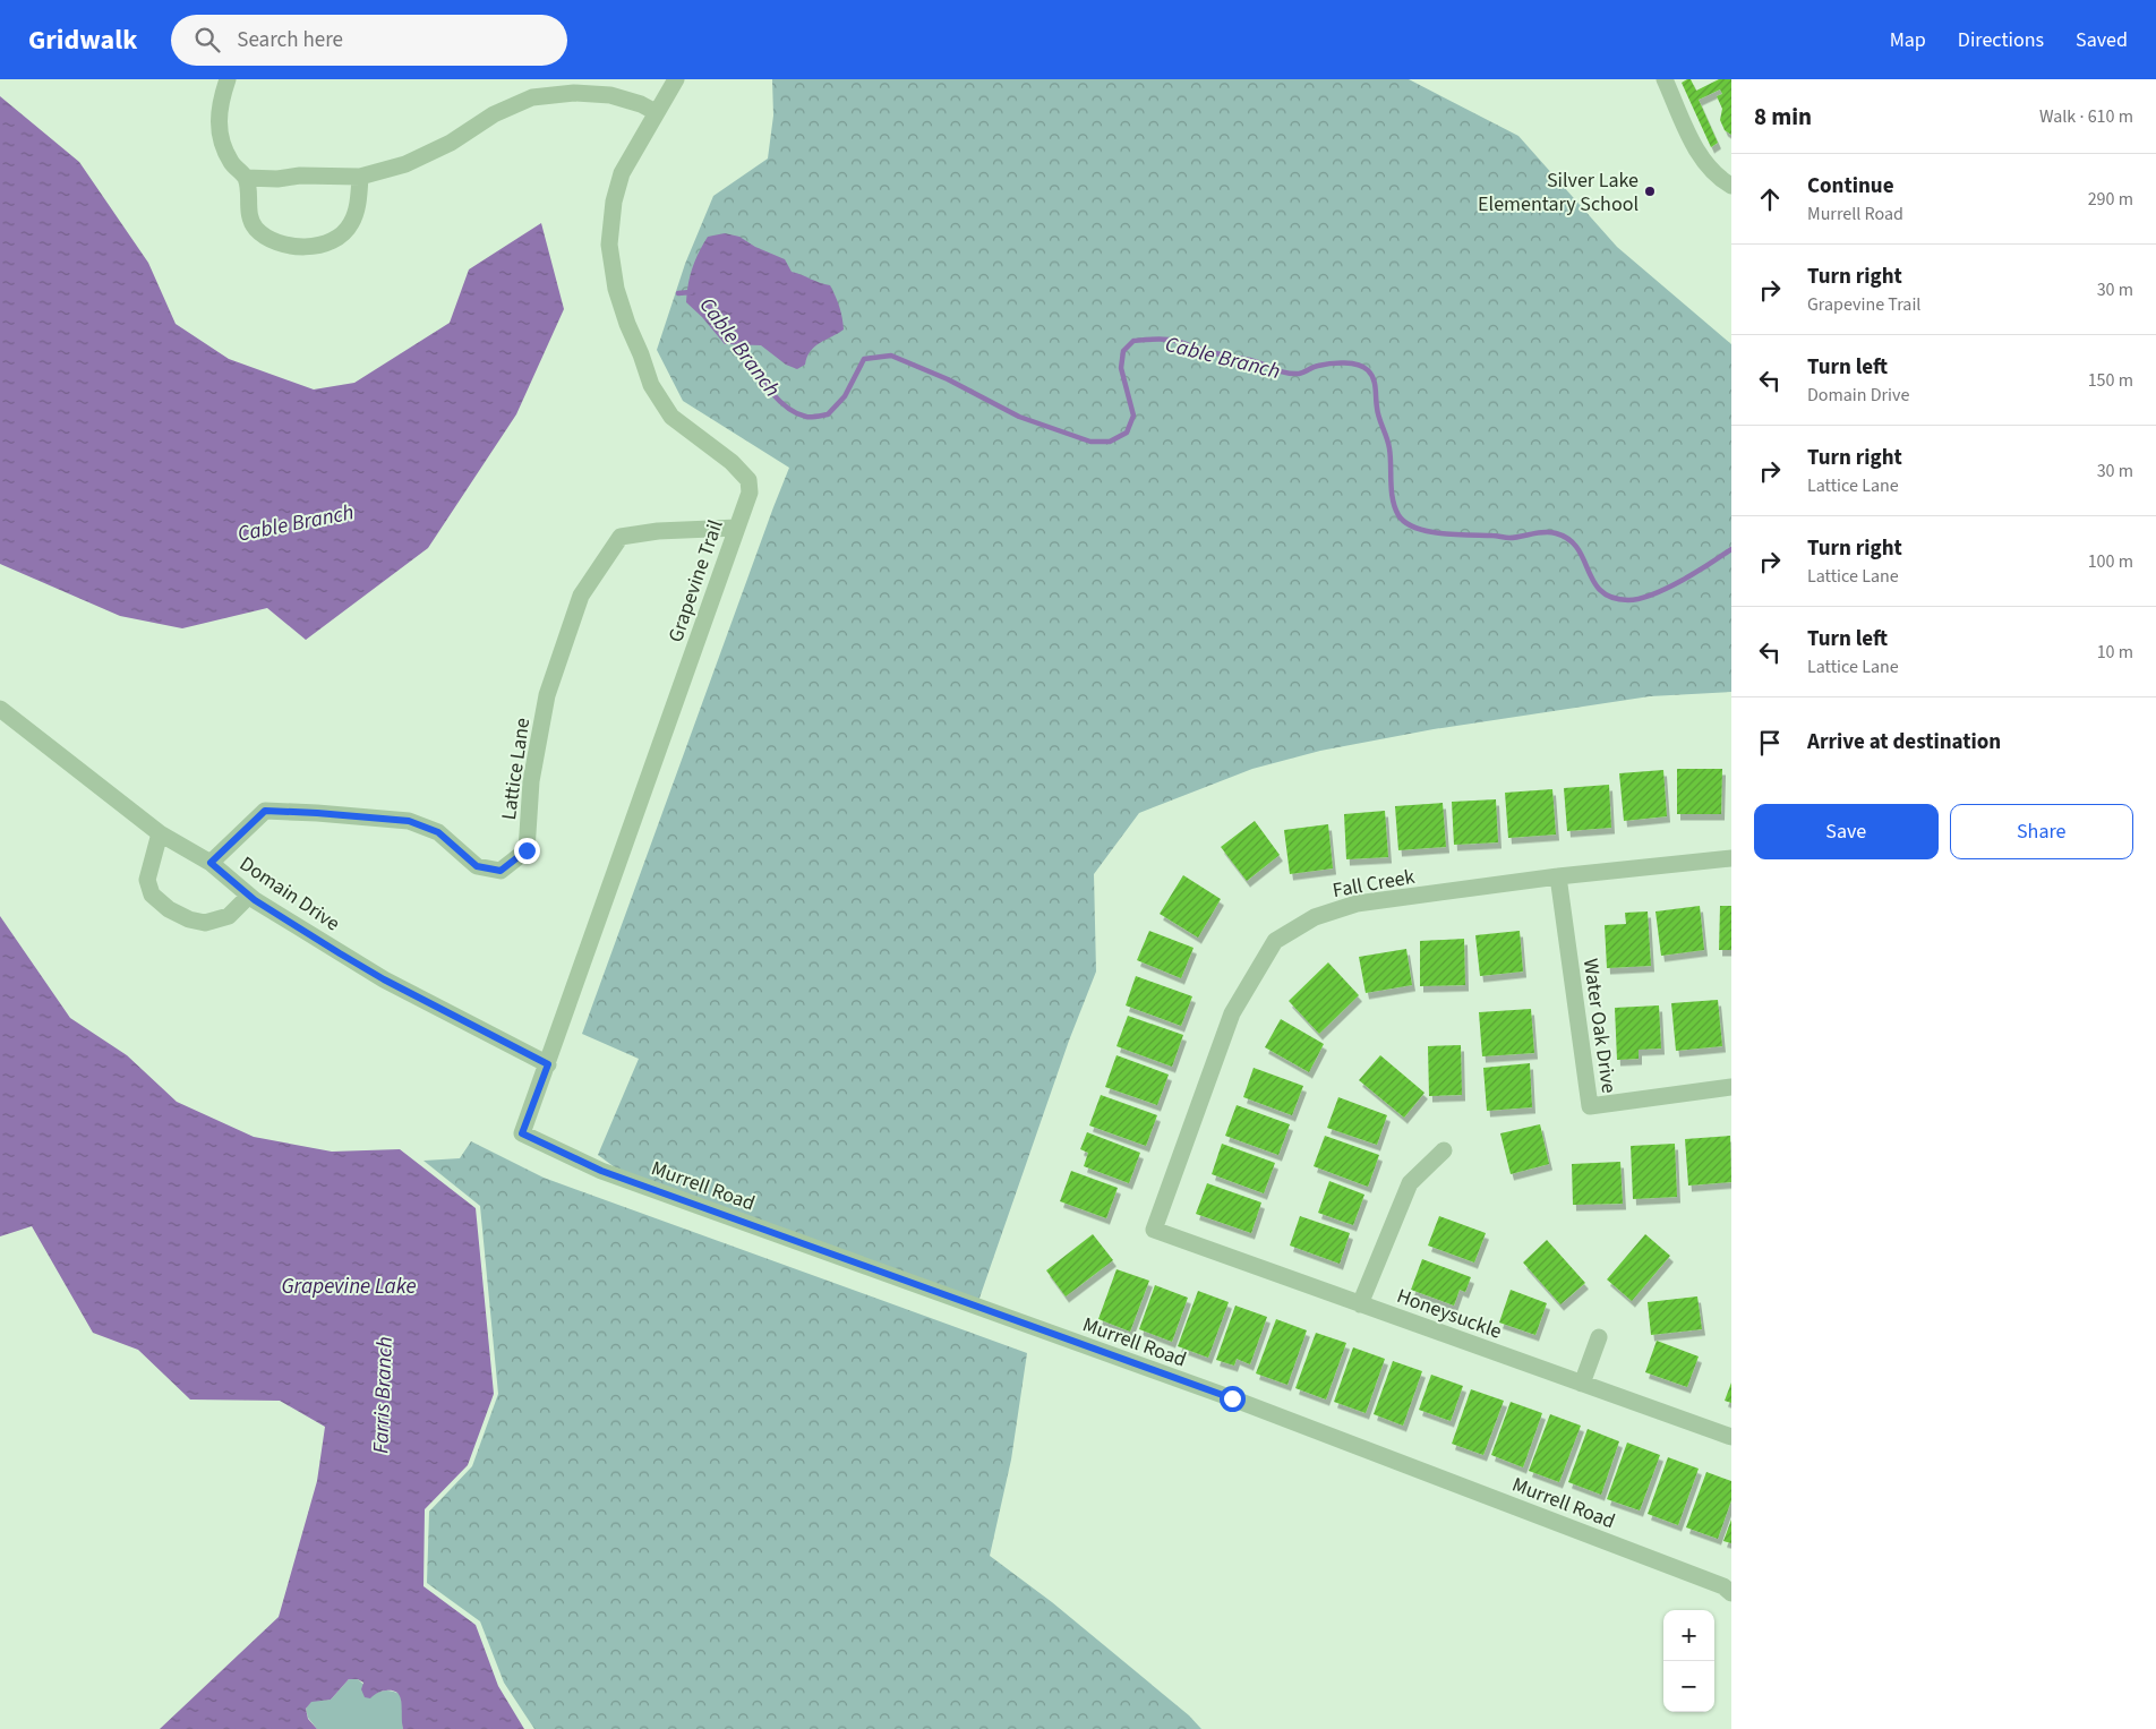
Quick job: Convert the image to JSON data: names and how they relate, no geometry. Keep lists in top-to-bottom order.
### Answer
{
  "streets": {
    "street": [
      "Grapevine Trail",
      "Lattice Lane",
      "Fall Creek",
      "Domain Drive",
      "Water Oak Drive",
      "Murrell Road",
      "Honeysuckle"
    ]
  },
  "crossings": [
    ["Grapevine Trail", "Lattice Lane"],
    ["Grapevine Trail", "Domain Drive"],
    ["Grapevine Trail", "Murrell Road"],
    ["Lattice Lane", "Domain Drive"],
    ["Fall Creek", "Water Oak Drive"],
    ["Fall Creek", "Honeysuckle"]
  ],
  "water": ["Cable Branch", "Grapevine Lake", "Farris Branch"],
  "places": ["Silver Lake Elementary School"],
  "page": {
    "header": "Gridwalk",
    "search": "Search here",
    "nav": ["Map", "Directions", "Saved"],
    "heading": ["8 min", "Walk · 610 m"],
    "list": [
      ["Continue", "Murrell Road", "290 m"],
      ["Turn right", "Grapevine Trail", "30 m"],
      ["Turn left", "Domain Drive", "150 m"],
      ["Turn right", "Lattice Lane", "30 m"],
      ["Turn right", "Lattice Lane", "100 m"],
      ["Turn left", "Lattice Lane", "10 m"],
      "Arrive at destination"
    ],
    "buttons": ["Save", "Share"],
    "map_buttons": ["+", "−"]
  }
}
